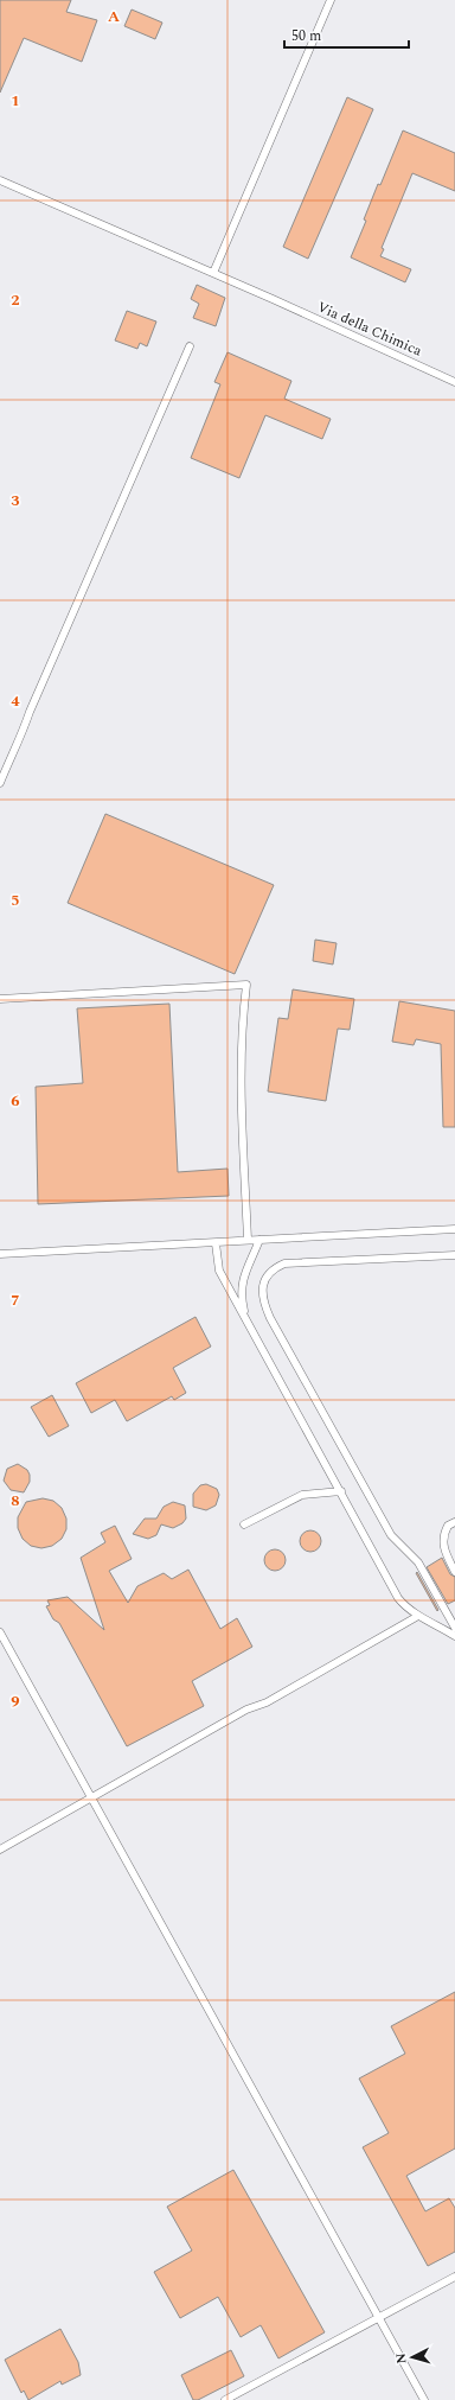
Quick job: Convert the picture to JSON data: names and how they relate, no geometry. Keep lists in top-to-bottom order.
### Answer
{
  "streets": {
    "lane": ["Via della Chimica"]
  },
  "scale_bar": "50 m",
  "north": "left",
  "grid": {
    "columns": ["A"],
    "rows": [
      "1",
      "2",
      "3",
      "4",
      "5",
      "6",
      "7",
      "8",
      "9"
    ]
  }
}
